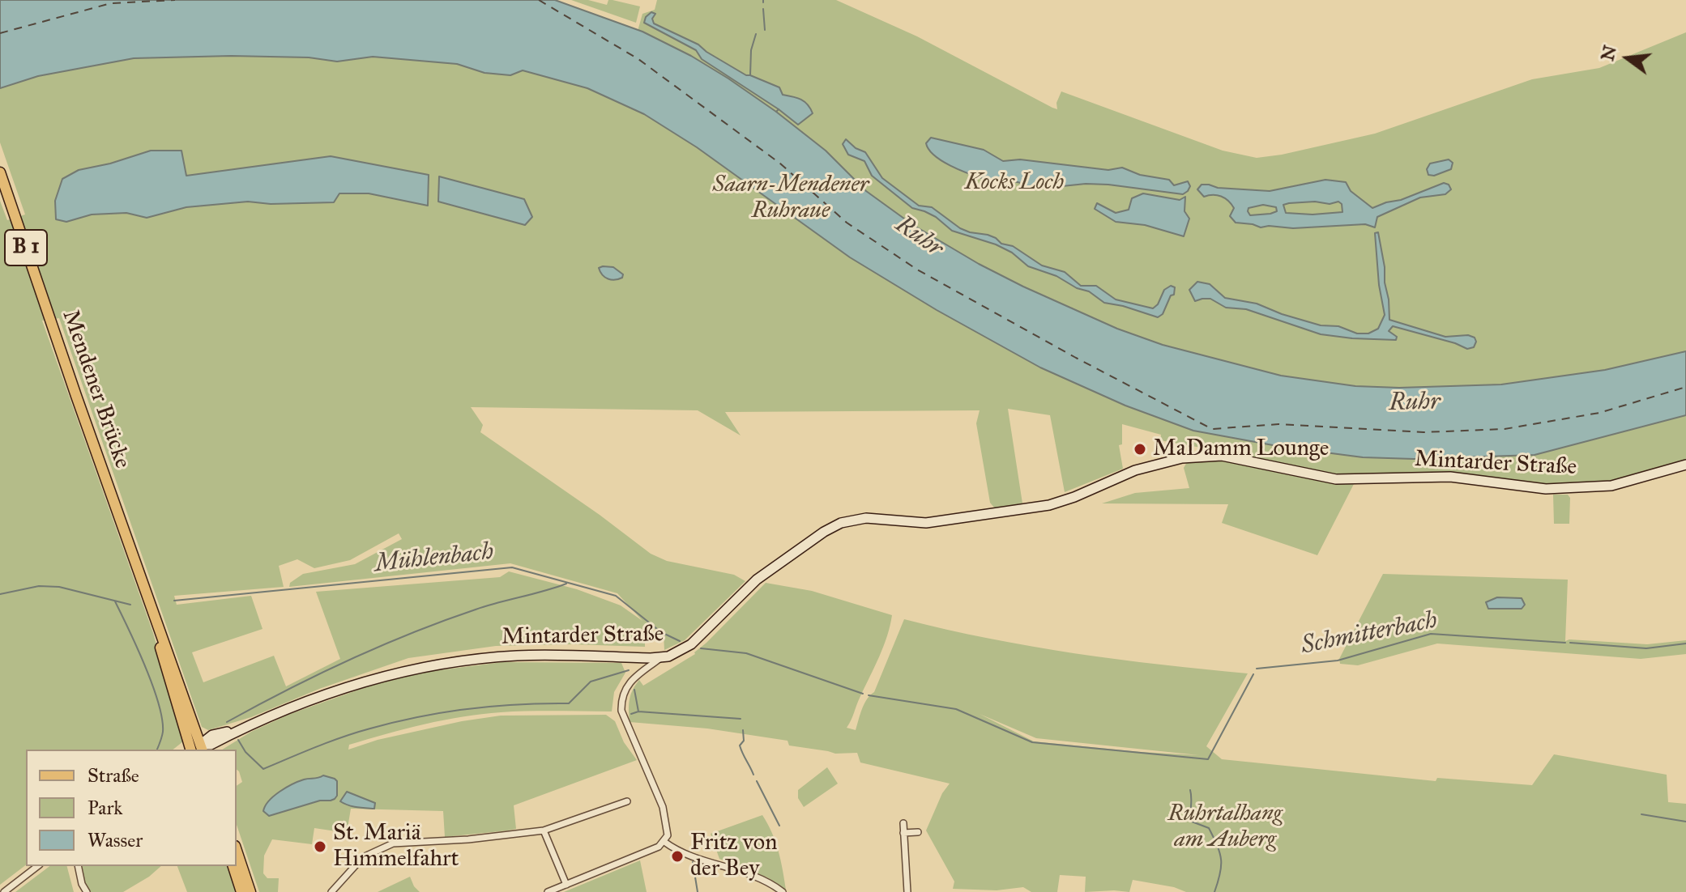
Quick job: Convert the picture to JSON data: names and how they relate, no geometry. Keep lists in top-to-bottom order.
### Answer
{
  "streets": {
    "main road": ["B 1", "Mendener Brücke", "Mintarder Straße"]
  },
  "crossings": [
    ["Mendener Brücke", "Mintarder Straße"]
  ],
  "water": ["Ruhr", "Mühlenbach", "Schmitterbach"],
  "parks": ["Kocks Loch", "Saarn-Mendener Ruhraue", "Ruhrtalhang am Auberg"],
  "places": ["MaDamm Lounge", "St. Mariä Himmelfahrt", "Fritz von der Bey"],
  "legend": ["Straße", "Park", "Wasser"],
  "north": "left"
}
